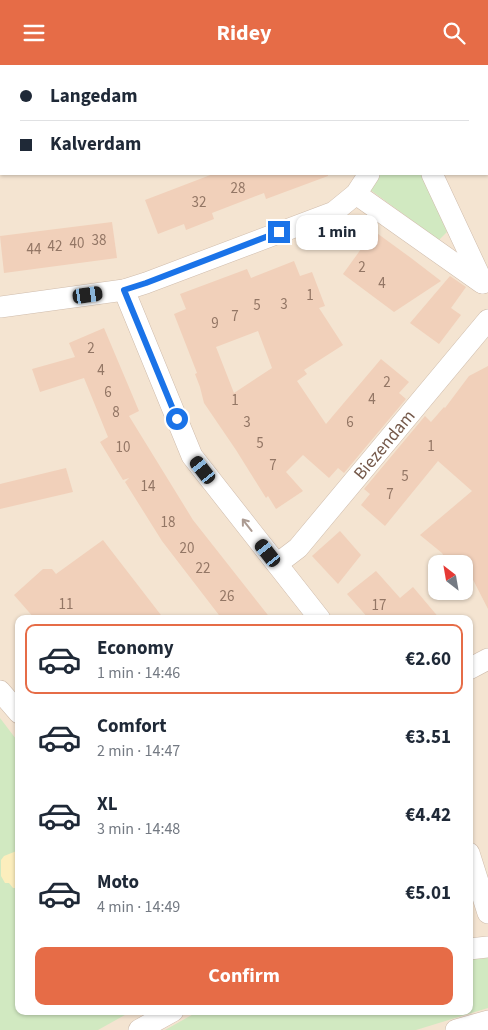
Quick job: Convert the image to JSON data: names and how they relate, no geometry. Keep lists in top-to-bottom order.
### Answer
{
  "streets": {
    "street": ["Biezendam"]
  },
  "house_numbers": [
    "28",
    "32",
    "38",
    "40",
    "42",
    "44",
    "2",
    "4",
    "1",
    "3",
    "5",
    "7",
    "9",
    "2",
    "4",
    "2",
    "6",
    "4",
    "1",
    "8",
    "3",
    "6",
    "5",
    "1",
    "10",
    "7",
    "5",
    "14",
    "7",
    "18",
    "20",
    "22",
    "26",
    "11",
    "17"
  ],
  "north": "top left",
  "page": {
    "header": "Ridey",
    "banner": ["Langedam", "Kalverdam"],
    "bubble": "1 min",
    "list": [
      {
        "name": "Economy",
        "note": "1 min · 14:46",
        "value": "€2.60"
      },
      {
        "name": "Comfort",
        "note": "2 min · 14:47",
        "value": "€3.51"
      },
      {
        "name": "XL",
        "note": "3 min · 14:48",
        "value": "€4.42"
      },
      {
        "name": "Moto",
        "note": "4 min · 14:49",
        "value": "€5.01"
      }
    ],
    "buttons": "Confirm"
  }
}
